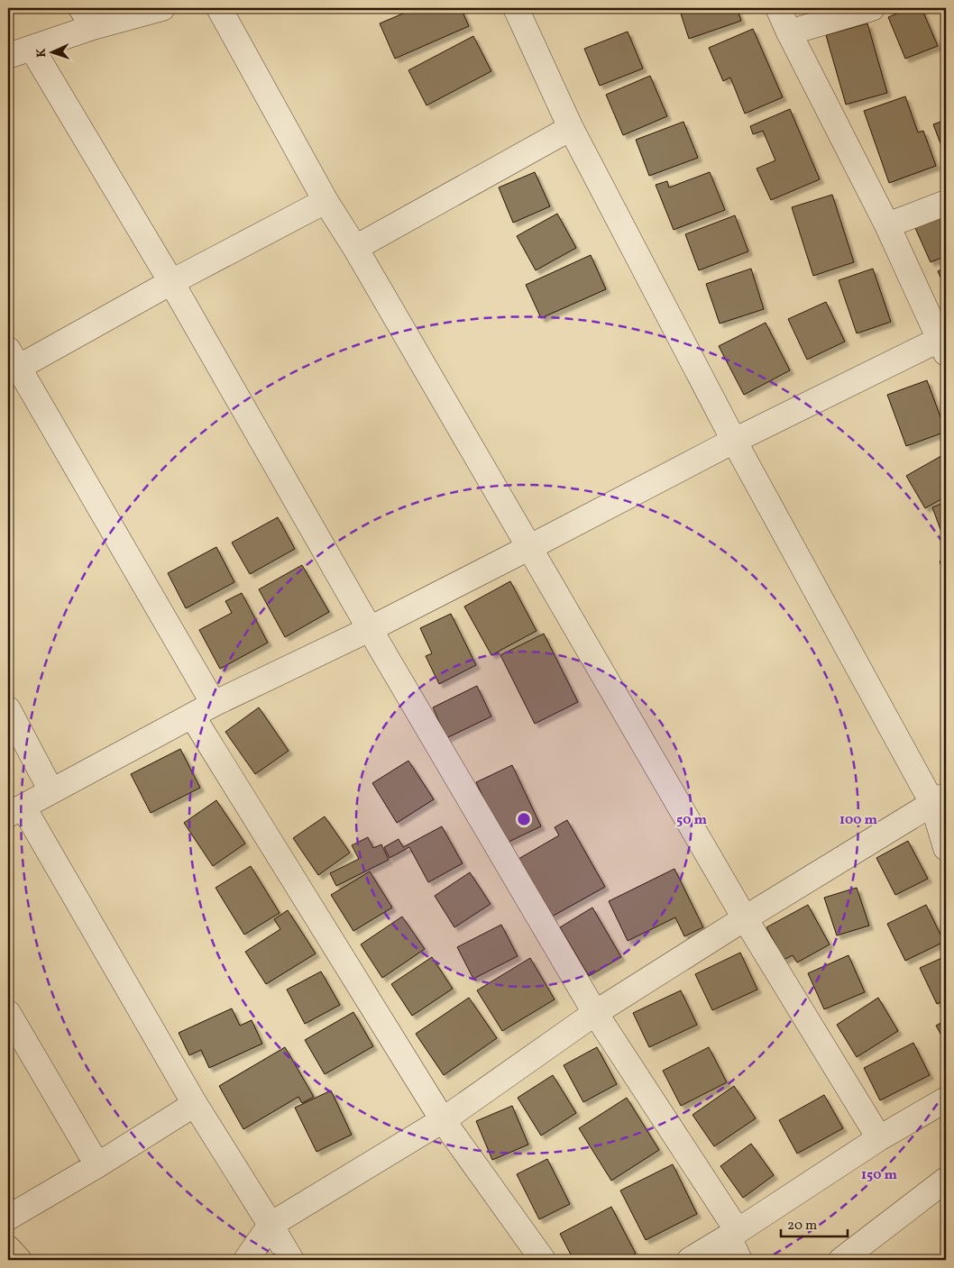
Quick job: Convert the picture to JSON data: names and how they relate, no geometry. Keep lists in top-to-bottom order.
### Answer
{
  "scale_bar": "20 m",
  "north": "left",
  "rings": ["50 m", "100 m", "150 m"]
}
